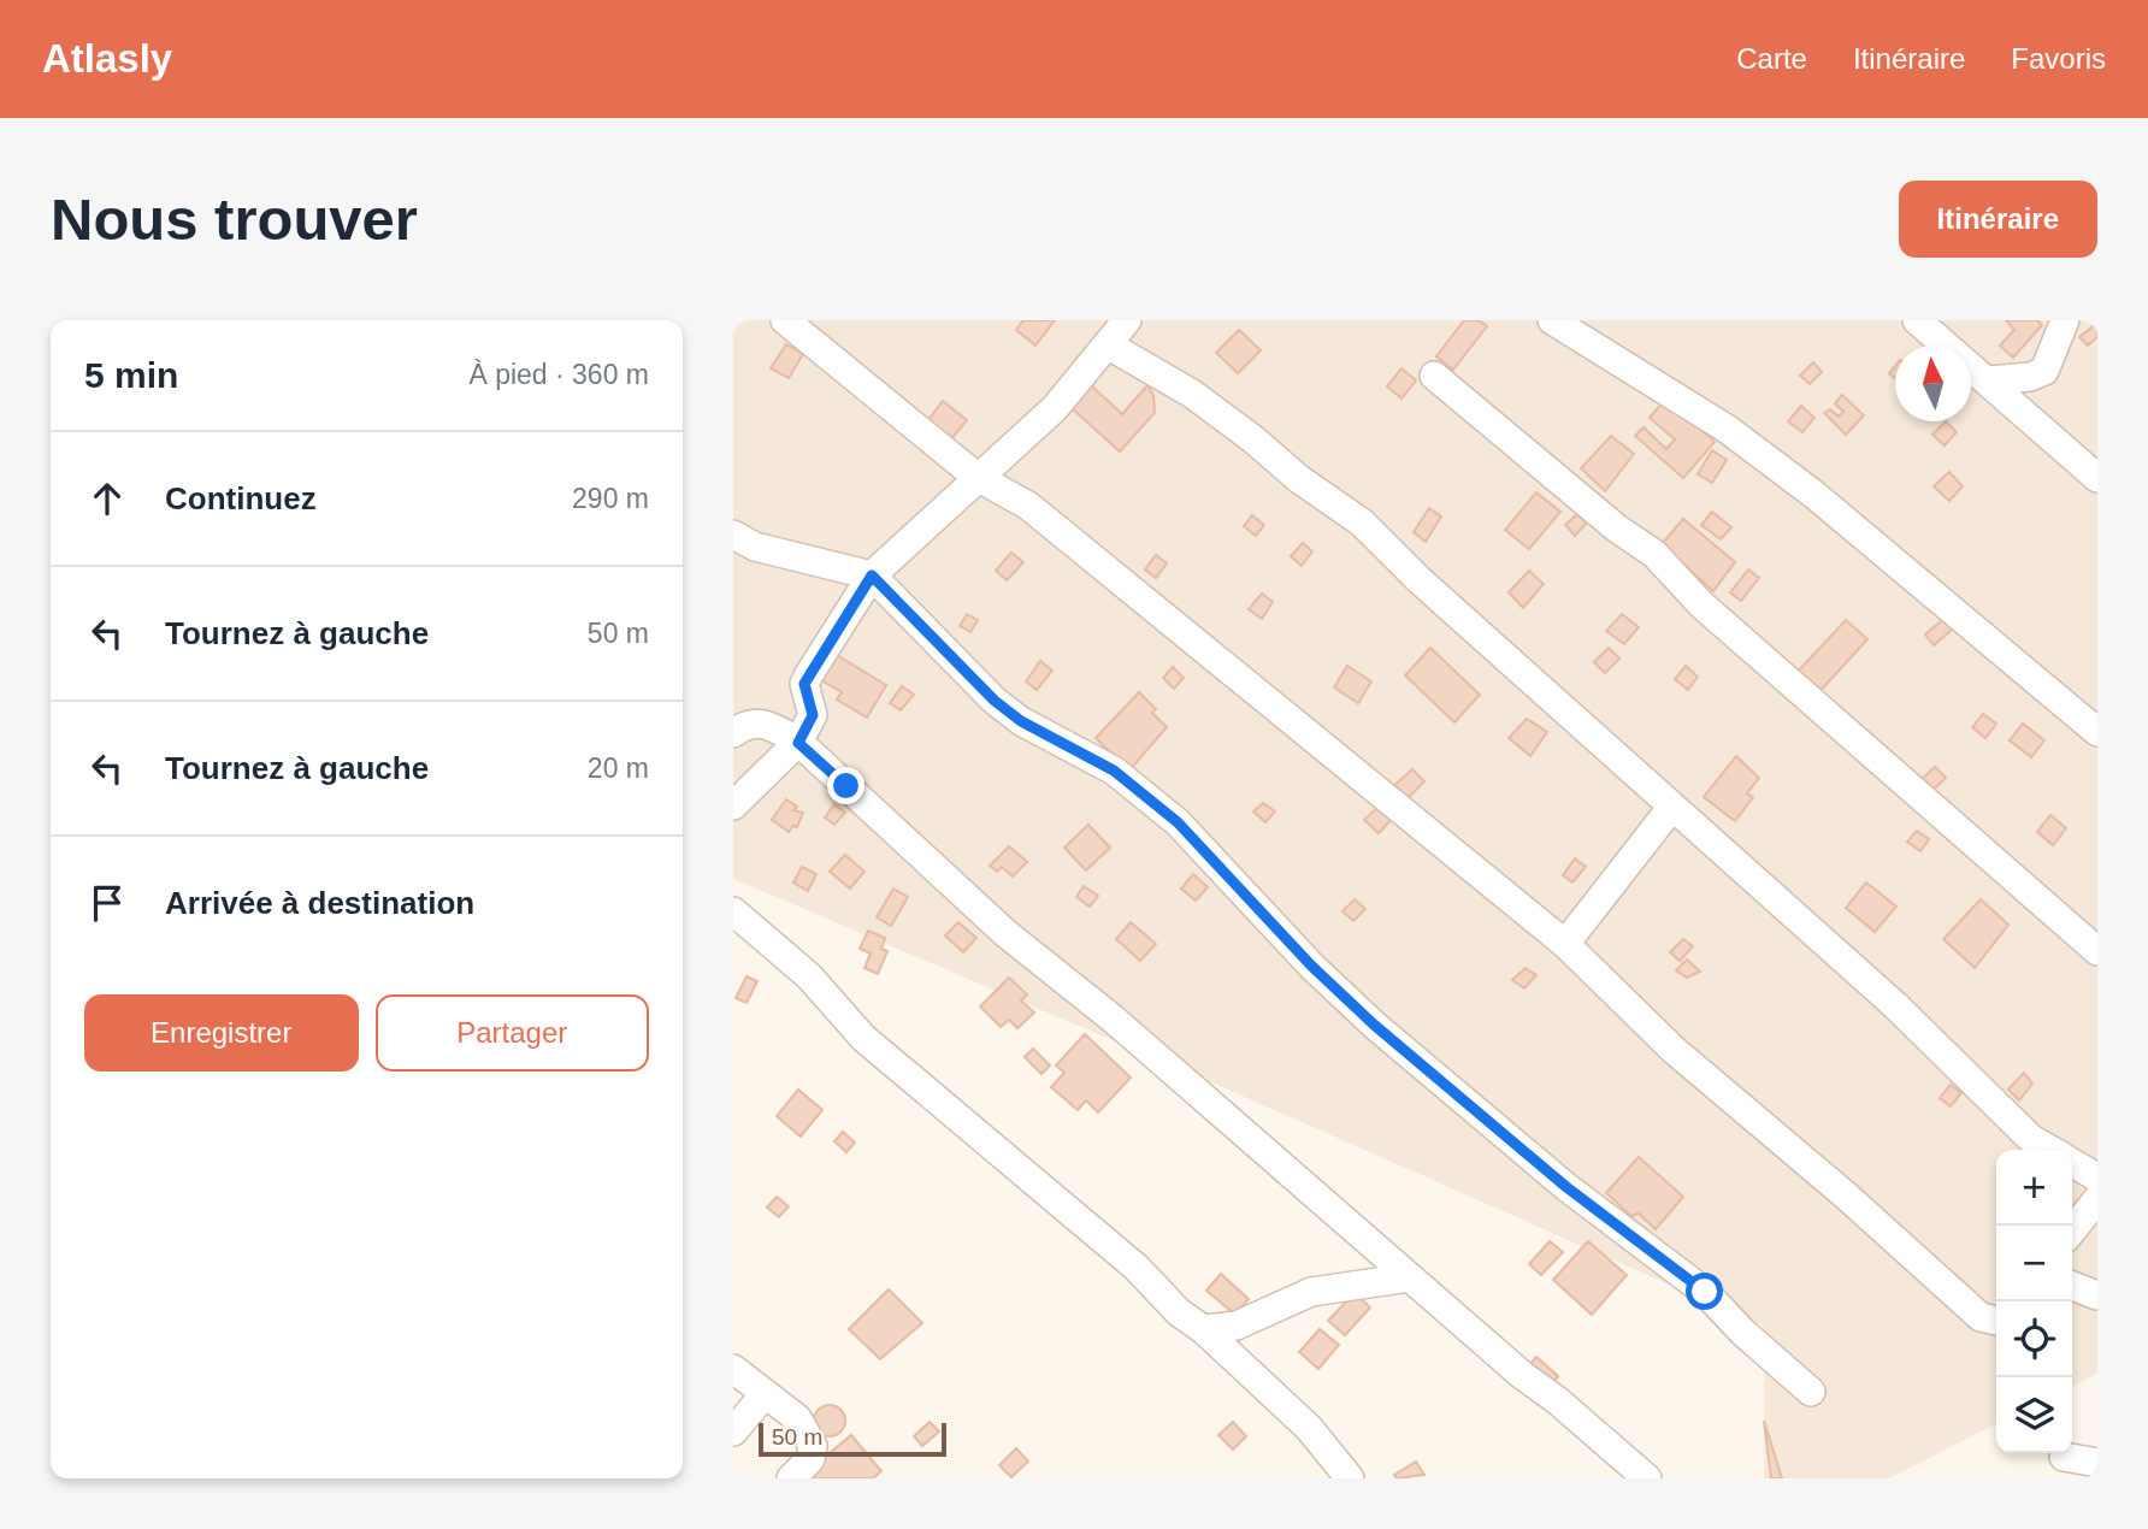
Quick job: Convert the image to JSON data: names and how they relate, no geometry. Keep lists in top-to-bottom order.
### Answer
{
  "scale_bar": "50 m",
  "north": "top",
  "page": {
    "header": "Atlasly",
    "nav": ["Carte", "Itinéraire", "Favoris"],
    "buttons": [
      "Itinéraire",
      ["Enregistrer", "Partager"]
    ],
    "title": "Nous trouver",
    "heading": ["5 min", "À pied · 360 m"],
    "list": [
      ["Continuez", "290 m"],
      ["Tournez à gauche", "50 m"],
      ["Tournez à gauche", "20 m"],
      "Arrivée à destination"
    ],
    "map_buttons": ["+", "−"],
    "scale": "50 m"
  }
}
